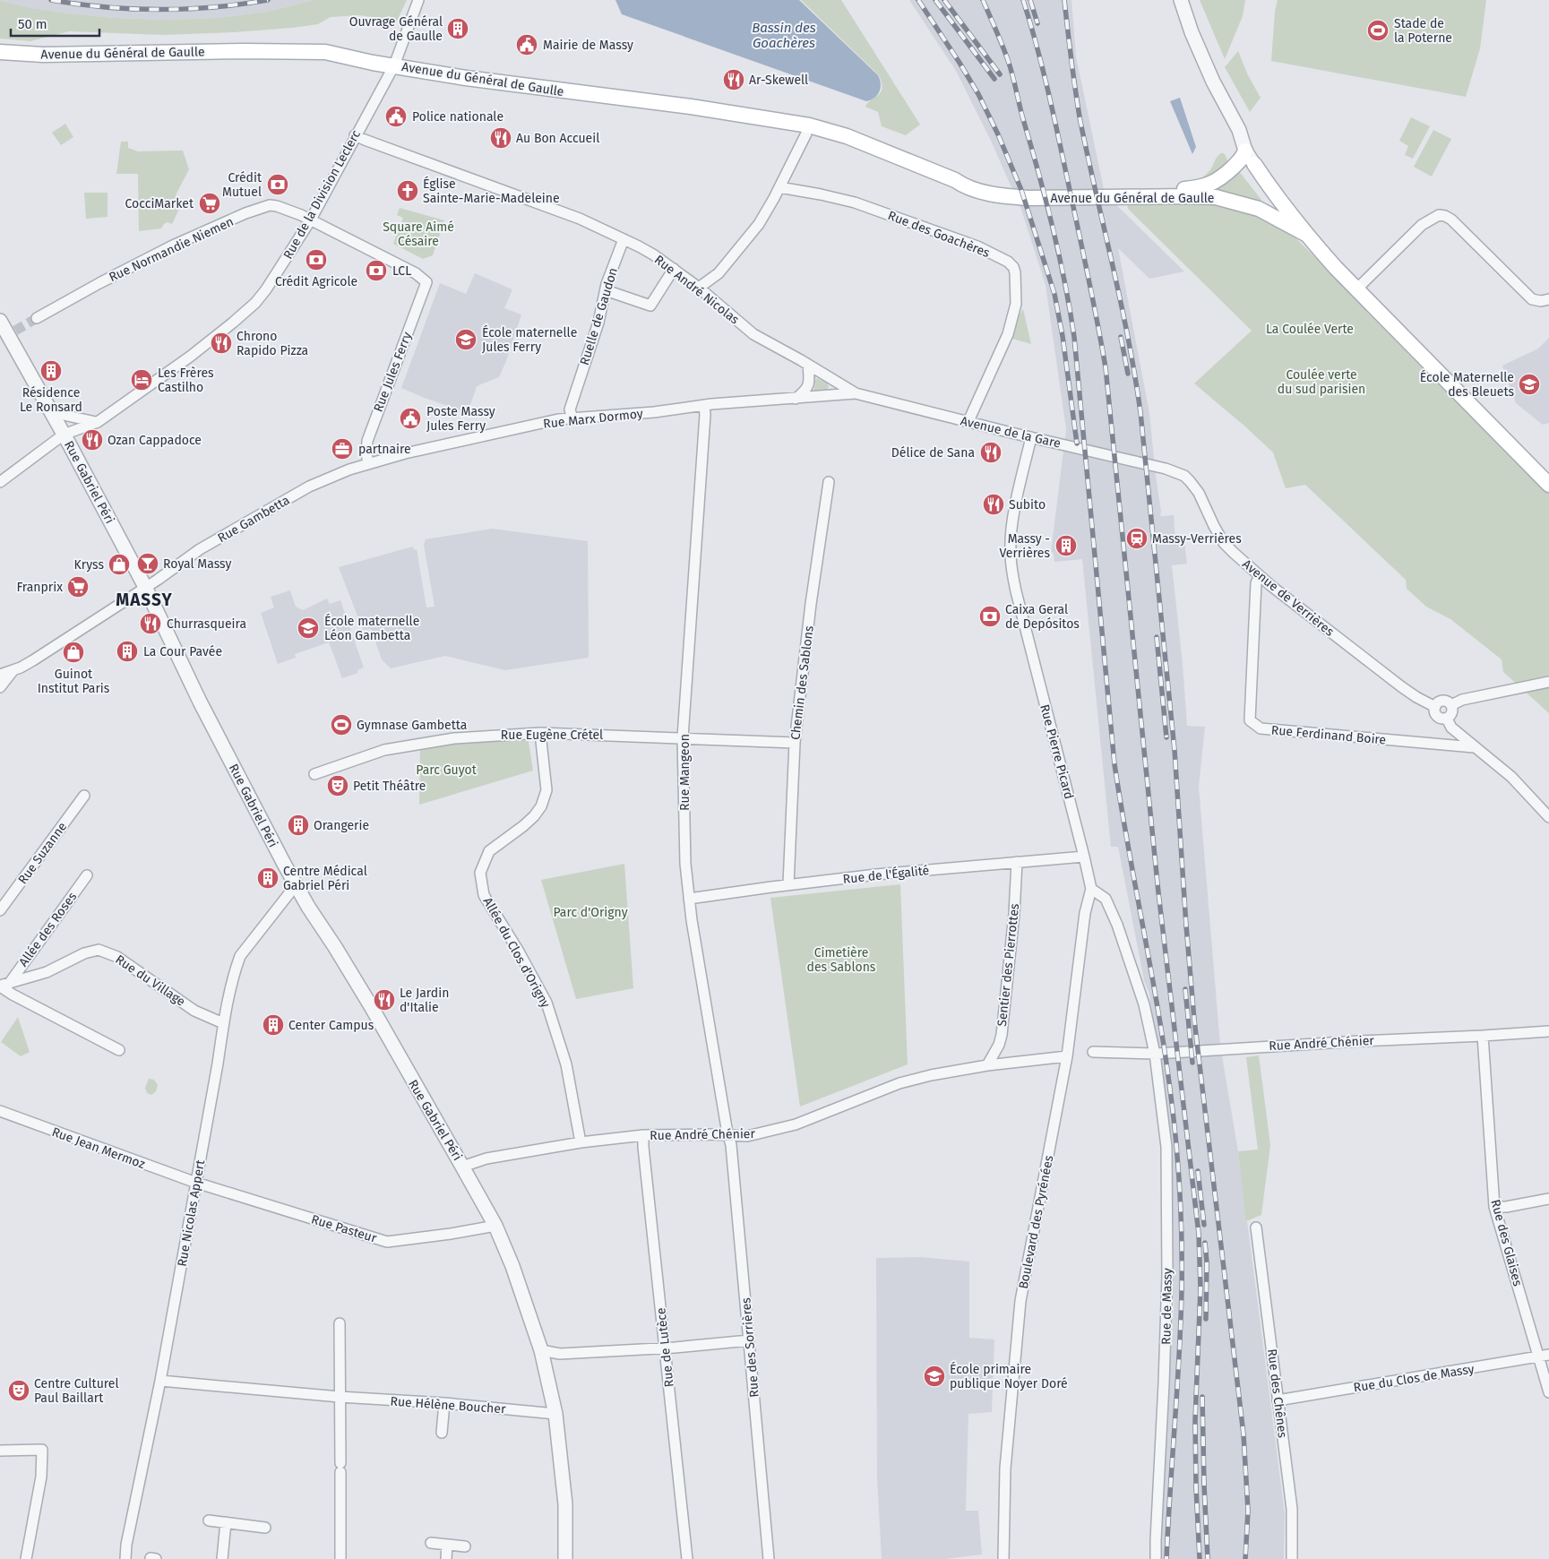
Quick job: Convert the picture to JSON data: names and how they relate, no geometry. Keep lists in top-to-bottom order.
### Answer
{
  "streets": {
    "main road": ["Avenue du Général de Gaulle"],
    "street": [
      "Rue de la Division Leclerc",
      "Rue des Goachères",
      "Rue Normandie Niemen",
      "Rue André Nicolas",
      "Ruelle de Gaudon",
      "Rue Jules Ferry",
      "Rue Marx Dormoy",
      "Avenue de la Gare",
      "Rue Gabriel Péri",
      "Rue Gambetta",
      "Avenue de Verrières",
      "Chemin des Sablons",
      "Rue Eugène Crétel",
      "Rue Ferdinand Boire",
      "Rue Pierre Picard",
      "Rue Mangeon",
      "Rue Suzanne",
      "Rue de l'Égalité",
      "Allée des Roses",
      "Allée du Clos d'Origny",
      "Sentier des Pierrottes",
      "Rue du Village",
      "Rue André Chénier",
      "Rue Jean Mermoz",
      "Rue Nicolas Appert",
      "Boulevard des Pyrénées",
      "Rue Pasteur",
      "Rue des Glaises",
      "Rue de Massy",
      "Rue de Lutèce",
      "Rue des Sorrières",
      "Rue du Clos de Massy",
      "Rue des Chênes",
      "Rue Hélène Boucher"
    ]
  },
  "crossings": [
    ["Avenue du Général de Gaulle", "Rue de la Division Leclerc"],
    ["Rue de la Division Leclerc", "Rue Normandie Niemen"],
    ["Rue de la Division Leclerc", "Rue André Nicolas"],
    ["Rue de la Division Leclerc", "Rue Gabriel Péri"],
    ["Rue des Goachères", "Avenue de la Gare"],
    ["Rue Normandie Niemen", "Rue Jules Ferry"],
    ["Rue André Nicolas", "Ruelle de Gaudon"],
    ["Rue André Nicolas", "Rue Marx Dormoy"],
    ["Rue André Nicolas", "Avenue de la Gare"],
    ["Ruelle de Gaudon", "Rue Marx Dormoy"],
    ["Rue Jules Ferry", "Rue Marx Dormoy"],
    ["Rue Jules Ferry", "Rue Gambetta"],
    ["Rue Marx Dormoy", "Avenue de la Gare"],
    ["Rue Marx Dormoy", "Rue Gambetta"],
    ["Rue Marx Dormoy", "Rue Mangeon"],
    ["Avenue de la Gare", "Avenue de Verrières"],
    ["Avenue de la Gare", "Rue Pierre Picard"],
    ["Rue Gabriel Péri", "Rue Gambetta"],
    ["Rue Gabriel Péri", "Rue André Chénier"],
    ["Rue Gabriel Péri", "Rue Nicolas Appert"],
    ["Rue Gabriel Péri", "Rue Pasteur"],
    ["Rue Gabriel Péri", "Rue Hélène Boucher"],
    ["Avenue de Verrières", "Rue Ferdinand Boire"],
    ["Chemin des Sablons", "Rue Eugène Crétel"],
    ["Chemin des Sablons", "Rue de l'Égalité"],
    ["Rue Eugène Crétel", "Rue Mangeon"],
    ["Rue Eugène Crétel", "Allée du Clos d'Origny"],
    ["Rue Pierre Picard", "Rue de l'Égalité"],
    ["Rue Pierre Picard", "Boulevard des Pyrénées"],
    ["Rue Mangeon", "Rue de l'Égalité"],
    ["Rue Mangeon", "Rue André Chénier"],
    ["Rue Mangeon", "Rue des Sorrières"],
    ["Rue de l'Égalité", "Sentier des Pierrottes"],
    ["Allée des Roses", "Rue du Village"],
    ["Allée du Clos d'Origny", "Rue André Chénier"],
    ["Sentier des Pierrottes", "Rue André Chénier"],
    ["Rue du Village", "Rue Nicolas Appert"],
    ["Rue André Chénier", "Boulevard des Pyrénées"],
    ["Rue André Chénier", "Rue des Glaises"],
    ["Rue André Chénier", "Rue de Massy"],
    ["Rue André Chénier", "Rue de Lutèce"],
    ["Rue André Chénier", "Rue des Sorrières"],
    ["Rue Jean Mermoz", "Rue Nicolas Appert"],
    ["Rue Jean Mermoz", "Rue Pasteur"],
    ["Rue Nicolas Appert", "Rue Pasteur"],
    ["Rue Nicolas Appert", "Rue Hélène Boucher"],
    ["Rue des Glaises", "Rue du Clos de Massy"],
    ["Rue du Clos de Massy", "Rue des Chênes"]
  ],
  "districts": ["MASSY"],
  "water": ["Bassin des Goachères"],
  "parks": [
    "Square Aimé Césaire",
    "La Coulée Verte",
    "Coulée verte du sud parisien",
    "Parc Guyot",
    "Parc d'Origny",
    "Cimetière des Sablons"
  ],
  "places": {
    "building": [
      "Ouvrage Général de Gaulle",
      "Résidence Le Ronsard",
      "Massy - Verrières",
      "La Cour Pavée",
      "Orangerie",
      "Centre Médical Gabriel Péri",
      "Center Campus"
    ],
    "sports": ["Stade de la Poterne", "Gymnase Gambetta"],
    "public building": ["Mairie de Massy", "Police nationale", "Poste Massy Jules Ferry"],
    "restaurant": [
      "Ar-Skewell",
      "Au Bon Accueil",
      "Chrono Rapido Pizza",
      "Ozan Cappadoce",
      "Délice de Sana",
      "Subito",
      "Churrasqueira",
      "Le Jardin d'Italie"
    ],
    "bank": [
      "Crédit Mutuel",
      "Crédit Agricole",
      "LCL",
      "Caixa Geral de Depósitos"
    ],
    "church": ["Église Sainte-Marie-Madeleine"],
    "supermarket": ["CocciMarket", "Franprix"],
    "school or university": [
      "École maternelle Jules Ferry",
      "École Maternelle des Bleuets",
      "École maternelle Léon Gambetta",
      "École primaire publique Noyer Doré"
    ],
    "hotel": ["Les Frères Castilho"],
    "office": ["partnaire"],
    "station": ["Massy-Verrières"],
    "bar": ["Royal Massy"],
    "shop": ["Kryss", "Guinot Institut Paris"],
    "theatre": ["Petit Théâtre", "Centre Culturel Paul Baillart"]
  },
  "scale_bar": "50 m"
}
